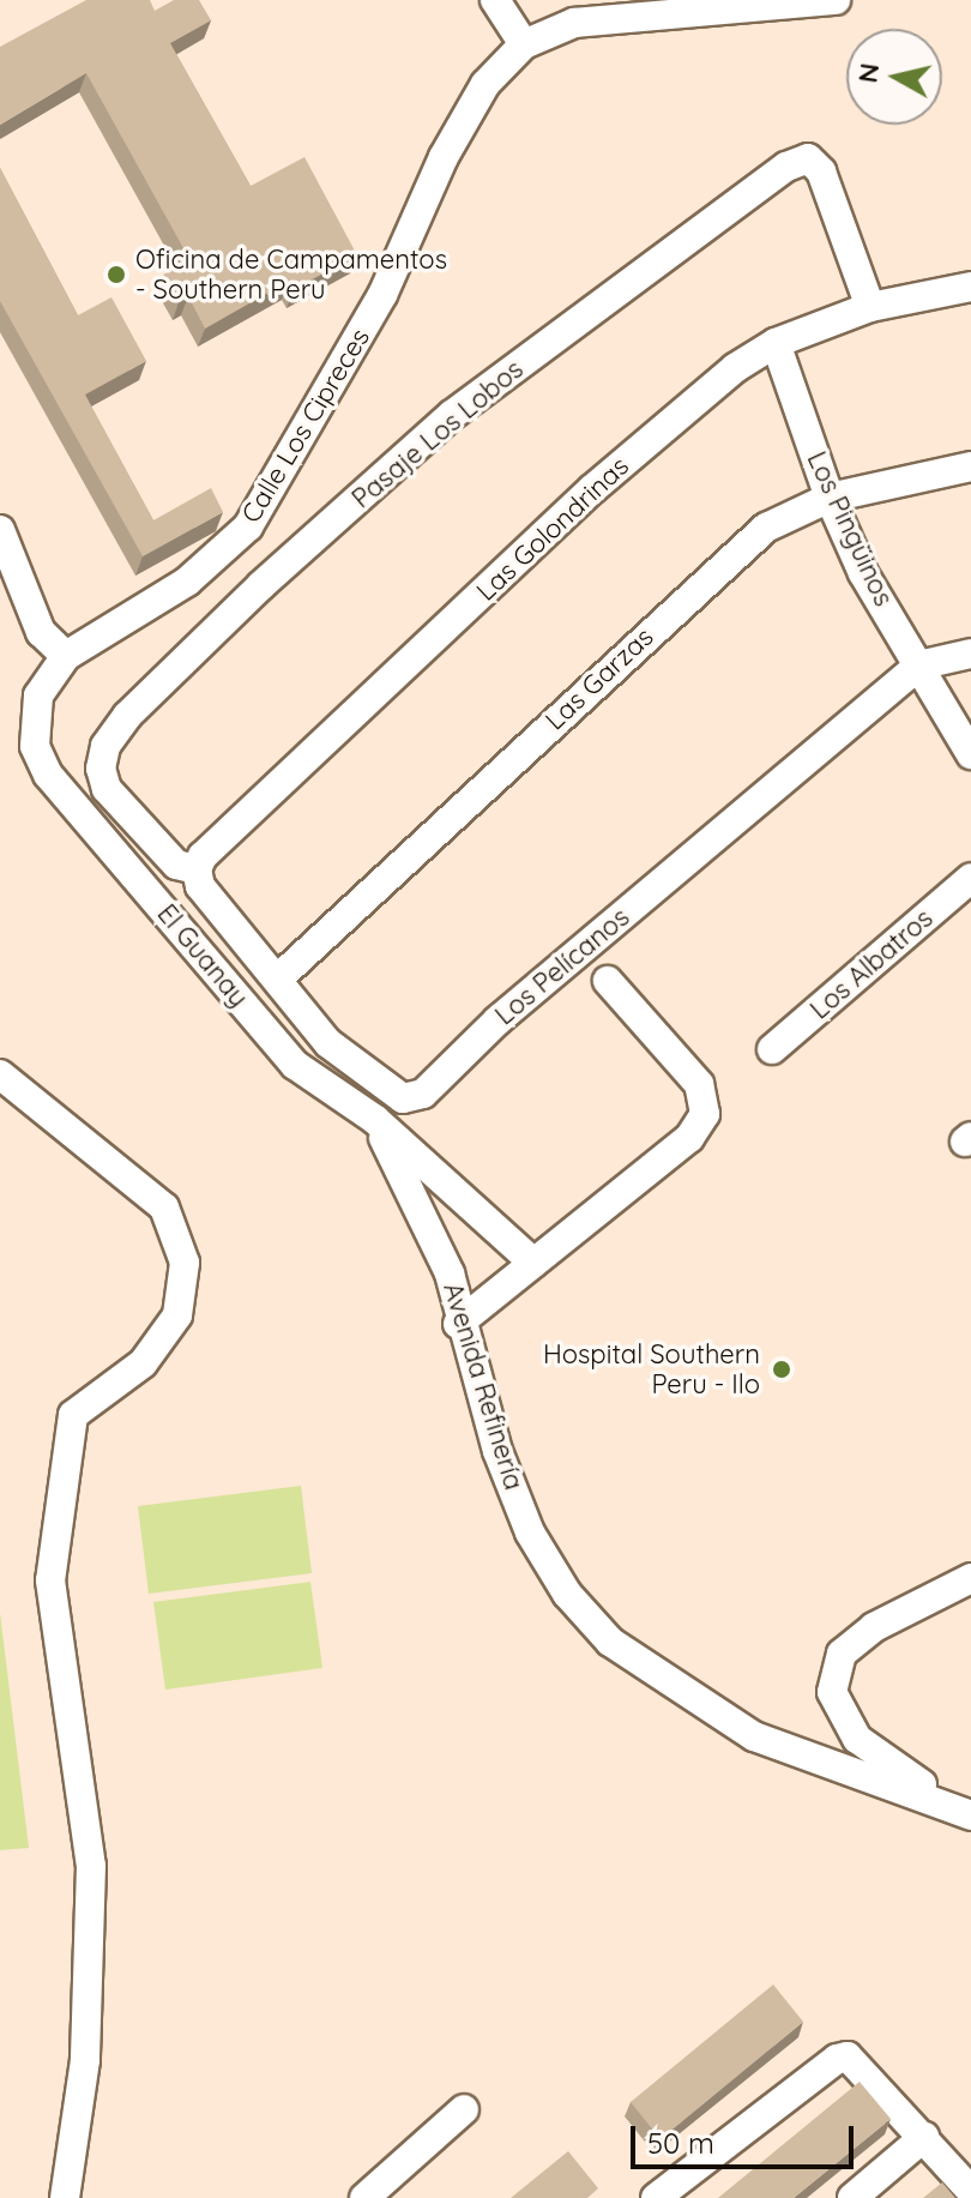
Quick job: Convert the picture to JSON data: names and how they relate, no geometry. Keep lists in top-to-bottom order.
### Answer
{
  "streets": {
    "street": [
      "Calle Los Cipreces",
      "Pasaje Los Lobos",
      "Las Golondrinas",
      "Los Pingüinos",
      "Las Garzas",
      "El Guanay",
      "Los Albatros",
      "Los Pelícanos",
      "Avenida Refinería"
    ]
  },
  "crossings": [
    ["Calle Los Cipreces", "El Guanay"],
    ["Pasaje Los Lobos", "Las Golondrinas"],
    ["Pasaje Los Lobos", "Los Pelícanos"],
    ["Las Golondrinas", "Los Pingüinos"],
    ["Las Golondrinas", "Los Pelícanos"],
    ["Los Pingüinos", "Las Garzas"],
    ["Los Pingüinos", "Los Pelícanos"],
    ["Las Garzas", "Los Pelícanos"],
    ["El Guanay", "Avenida Refinería"]
  ],
  "places": ["Oficina de Campamentos - Southern Peru", "Hospital Southern Peru - Ilo"],
  "scale_bar": "50 m",
  "north": "left"
}
